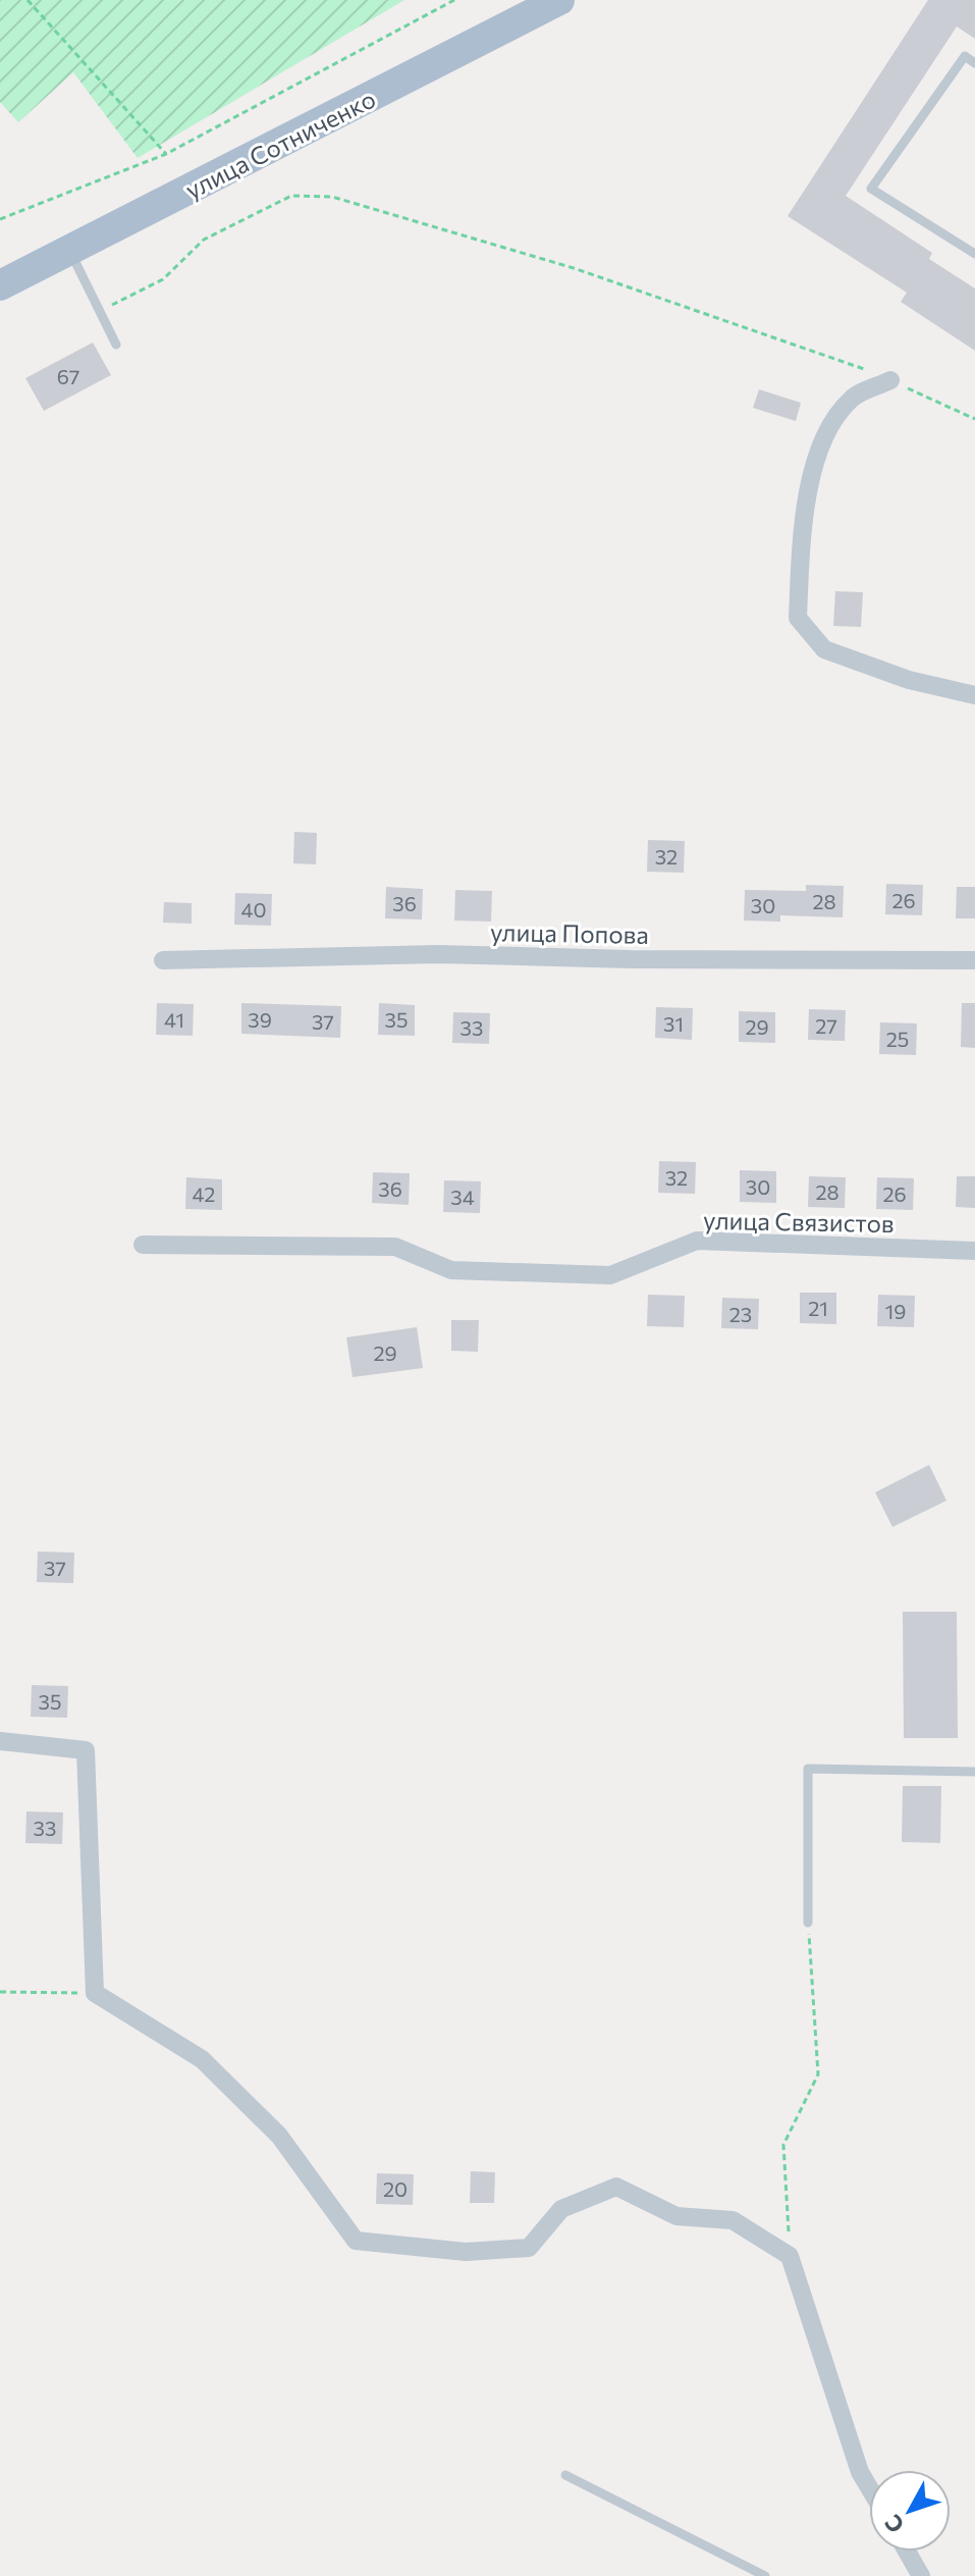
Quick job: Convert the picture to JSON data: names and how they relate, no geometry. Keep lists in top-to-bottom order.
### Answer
{
  "streets": {
    "main road": ["улица Сотниченко"],
    "street": ["улица Попова", "улица Связистов"]
  },
  "house_numbers": [
    "67",
    "32",
    "26",
    "28",
    "36",
    "30",
    "40",
    "41",
    "39",
    "35",
    "37",
    "31",
    "27",
    "29",
    "33",
    "25",
    "32",
    "30",
    "36",
    "28",
    "42",
    "26",
    "34",
    "21",
    "19",
    "23",
    "29",
    "37",
    "35",
    "33",
    "20"
  ],
  "north": "bottom left"
}
